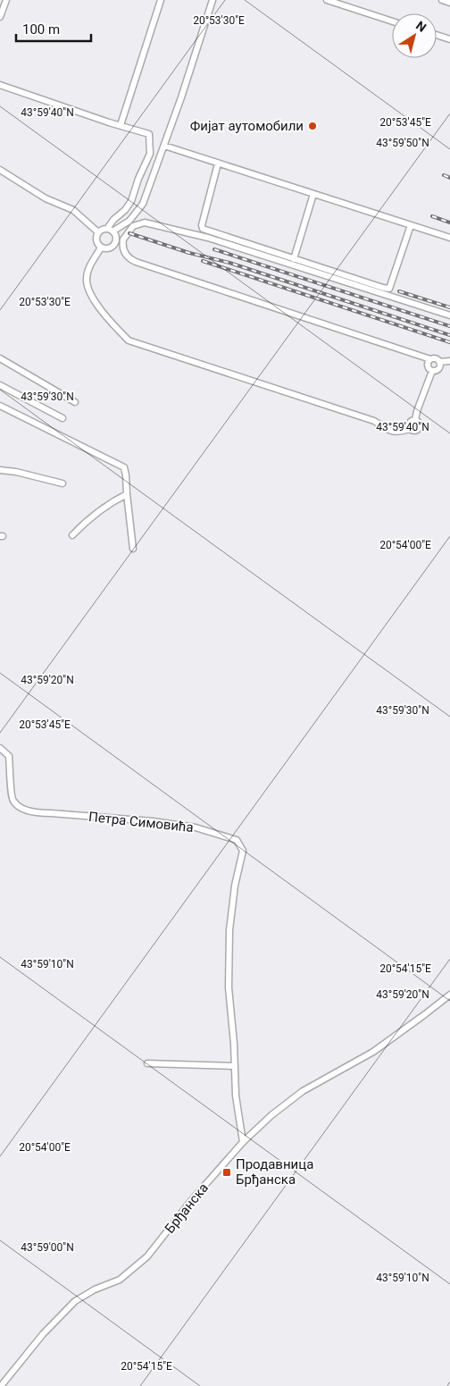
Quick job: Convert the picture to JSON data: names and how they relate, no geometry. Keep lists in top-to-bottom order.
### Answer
{
  "streets": {
    "street": ["Петра Симовића", "Брђанска"]
  },
  "crossings": [
    ["Петра Симовића", "Брђанска"]
  ],
  "places": {
    "other": ["Фијат аутомобили"],
    "transit": ["Продавница Брђанска"]
  },
  "scale_bar": "100 m",
  "north": "top right",
  "coordinates": [
    "20°53'30\"E",
    "43°59'40\"N",
    "20°53'45\"E",
    "43°59'50\"N",
    "43°59'30\"N",
    "20°54'00\"E",
    "43°59'20\"N",
    "43°59'10\"N",
    "20°54'15\"E",
    "43°59'00\"N"
  ]
}
